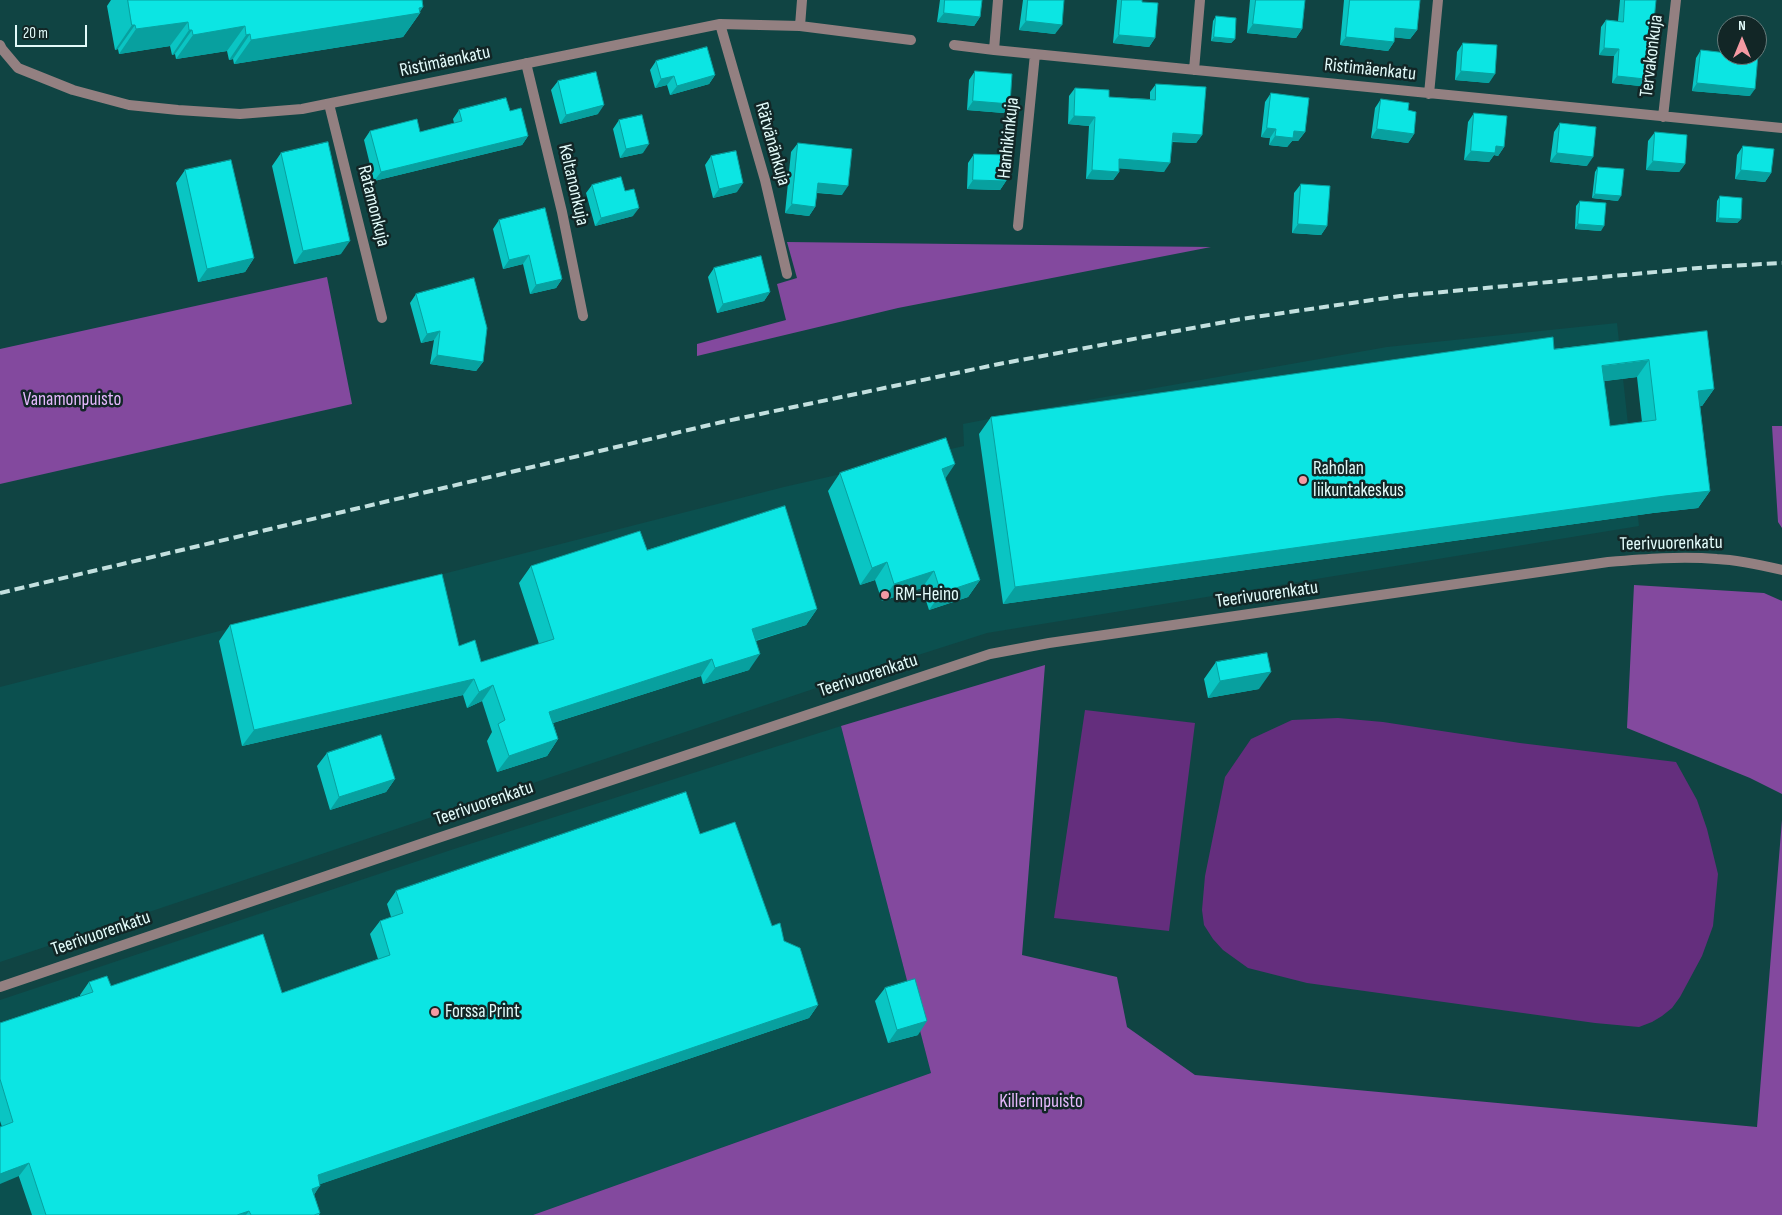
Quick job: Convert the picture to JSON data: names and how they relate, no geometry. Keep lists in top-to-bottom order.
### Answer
{
  "streets": {
    "street": [
      "Tervakonkuja",
      "Ristimäenkatu",
      "Hanhikinkuja",
      "Rätvänänkuja",
      "Keltanonkuja",
      "Ratamonkuja",
      "Teerivuorenkatu"
    ]
  },
  "crossings": [
    ["Tervakonkuja", "Ristimäenkatu"],
    ["Ristimäenkatu", "Hanhikinkuja"],
    ["Ristimäenkatu", "Rätvänänkuja"],
    ["Ristimäenkatu", "Keltanonkuja"],
    ["Ristimäenkatu", "Ratamonkuja"]
  ],
  "parks": ["Vanamonpuisto", "Killerinpuisto"],
  "places": ["Raholan liikuntakeskus", "RM-Heino", "Forssa Print"],
  "scale_bar": "20 m",
  "north": "top"
}
